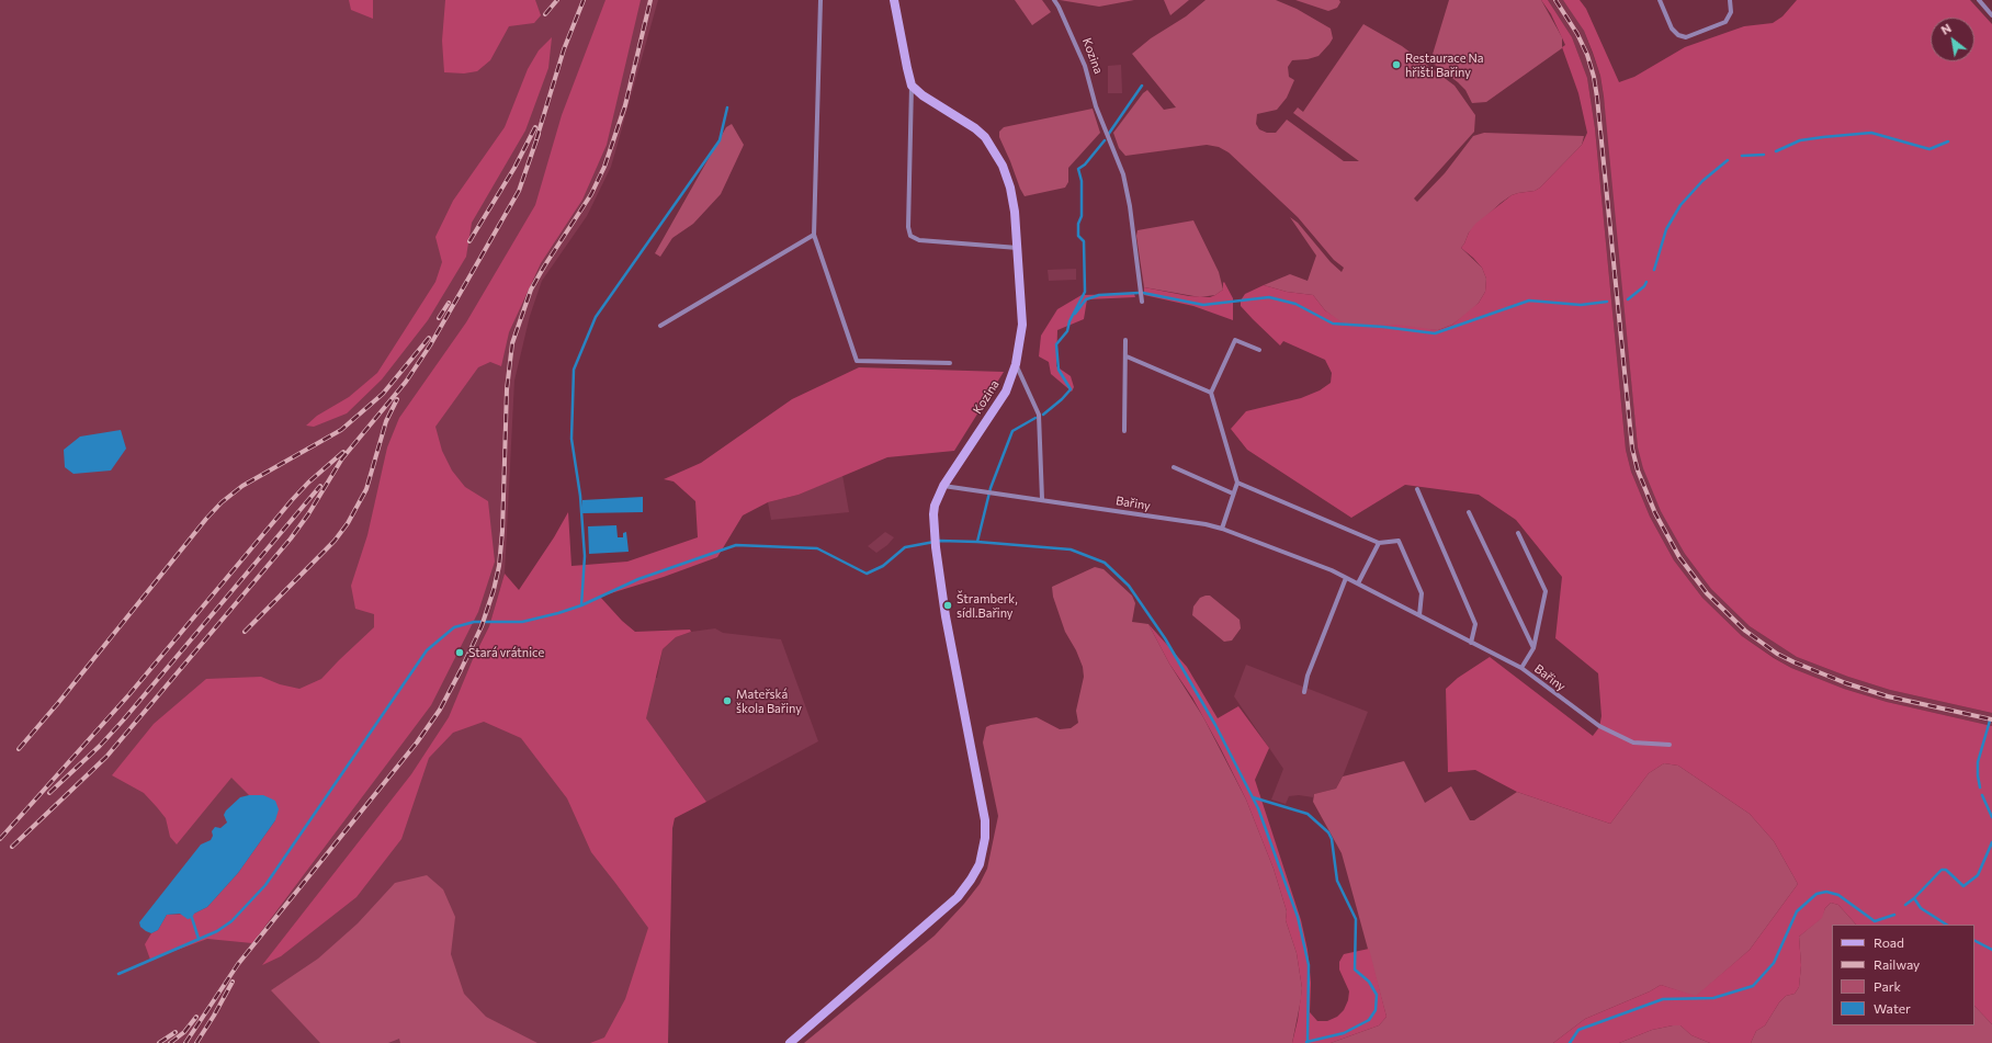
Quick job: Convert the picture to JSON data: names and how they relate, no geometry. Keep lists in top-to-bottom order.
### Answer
{
  "streets": {
    "main road": ["Kozina"],
    "street": ["Bařiny"]
  },
  "crossings": [
    ["Kozina", "Bařiny"]
  ],
  "places": [
    "Restaurace Na hřišti Bařiny",
    "Štramberk, sídl.Bařiny",
    "Stará vrátnice",
    "Mateřská škola Bařiny"
  ],
  "legend": [
    "Road",
    "Railway",
    "Park",
    "Water"
  ],
  "north": "top left"
}
